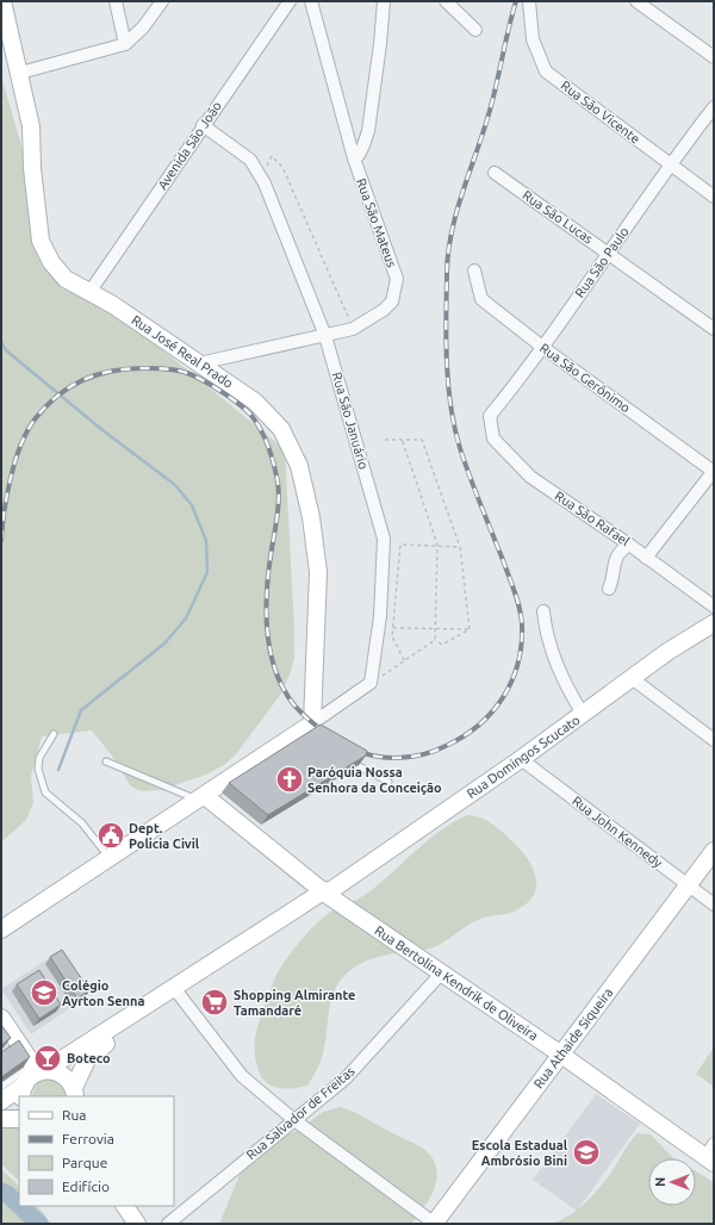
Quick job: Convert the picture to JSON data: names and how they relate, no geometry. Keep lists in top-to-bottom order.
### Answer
{
  "streets": {
    "street": [
      "Rua São Vicente",
      "Avenida São João",
      "Rua São Lucas",
      "Rua São Mateus",
      "Rua São Paulo",
      "Rua José Real Prado",
      "Rua São Gerônimo",
      "Rua São Januário",
      "Rua São Rafael",
      "Rua Domingos Scucato",
      "Rua John Kennedy",
      "Rua Bertolina Kendrik de Oliveira",
      "Rua Athaide Siqueira",
      "Rua Salvador de Freitas"
    ]
  },
  "crossings": [
    ["Rua São Vicente", "Rua São Paulo"],
    ["Avenida São João", "Rua José Real Prado"],
    ["Avenida São João", "Rua São Januário"],
    ["Rua São Lucas", "Rua São Paulo"],
    ["Rua São Mateus", "Rua José Real Prado"],
    ["Rua São Mateus", "Rua São Januário"],
    ["Rua São Paulo", "Rua São Gerônimo"],
    ["Rua São Paulo", "Rua São Rafael"],
    ["Rua Domingos Scucato", "Rua John Kennedy"],
    ["Rua Domingos Scucato", "Rua Bertolina Kendrik de Oliveira"],
    ["Rua John Kennedy", "Rua Athaide Siqueira"],
    ["Rua Bertolina Kendrik de Oliveira", "Rua Athaide Siqueira"],
    ["Rua Bertolina Kendrik de Oliveira", "Rua Salvador de Freitas"]
  ],
  "places": {
    "church": ["Paróquia Nossa Senhora da Conceição"],
    "public building": ["Dept. Policia Civil"],
    "school or university": ["Colégio Ayrton Senna", "Escola Estadual Ambrósio Bini"],
    "supermarket": ["Shopping Almirante Tamandaré"],
    "bar": ["Boteco"]
  },
  "legend": [
    "Rua",
    "Ferrovia",
    "Parque",
    "Edifício"
  ],
  "north": "left"
}
